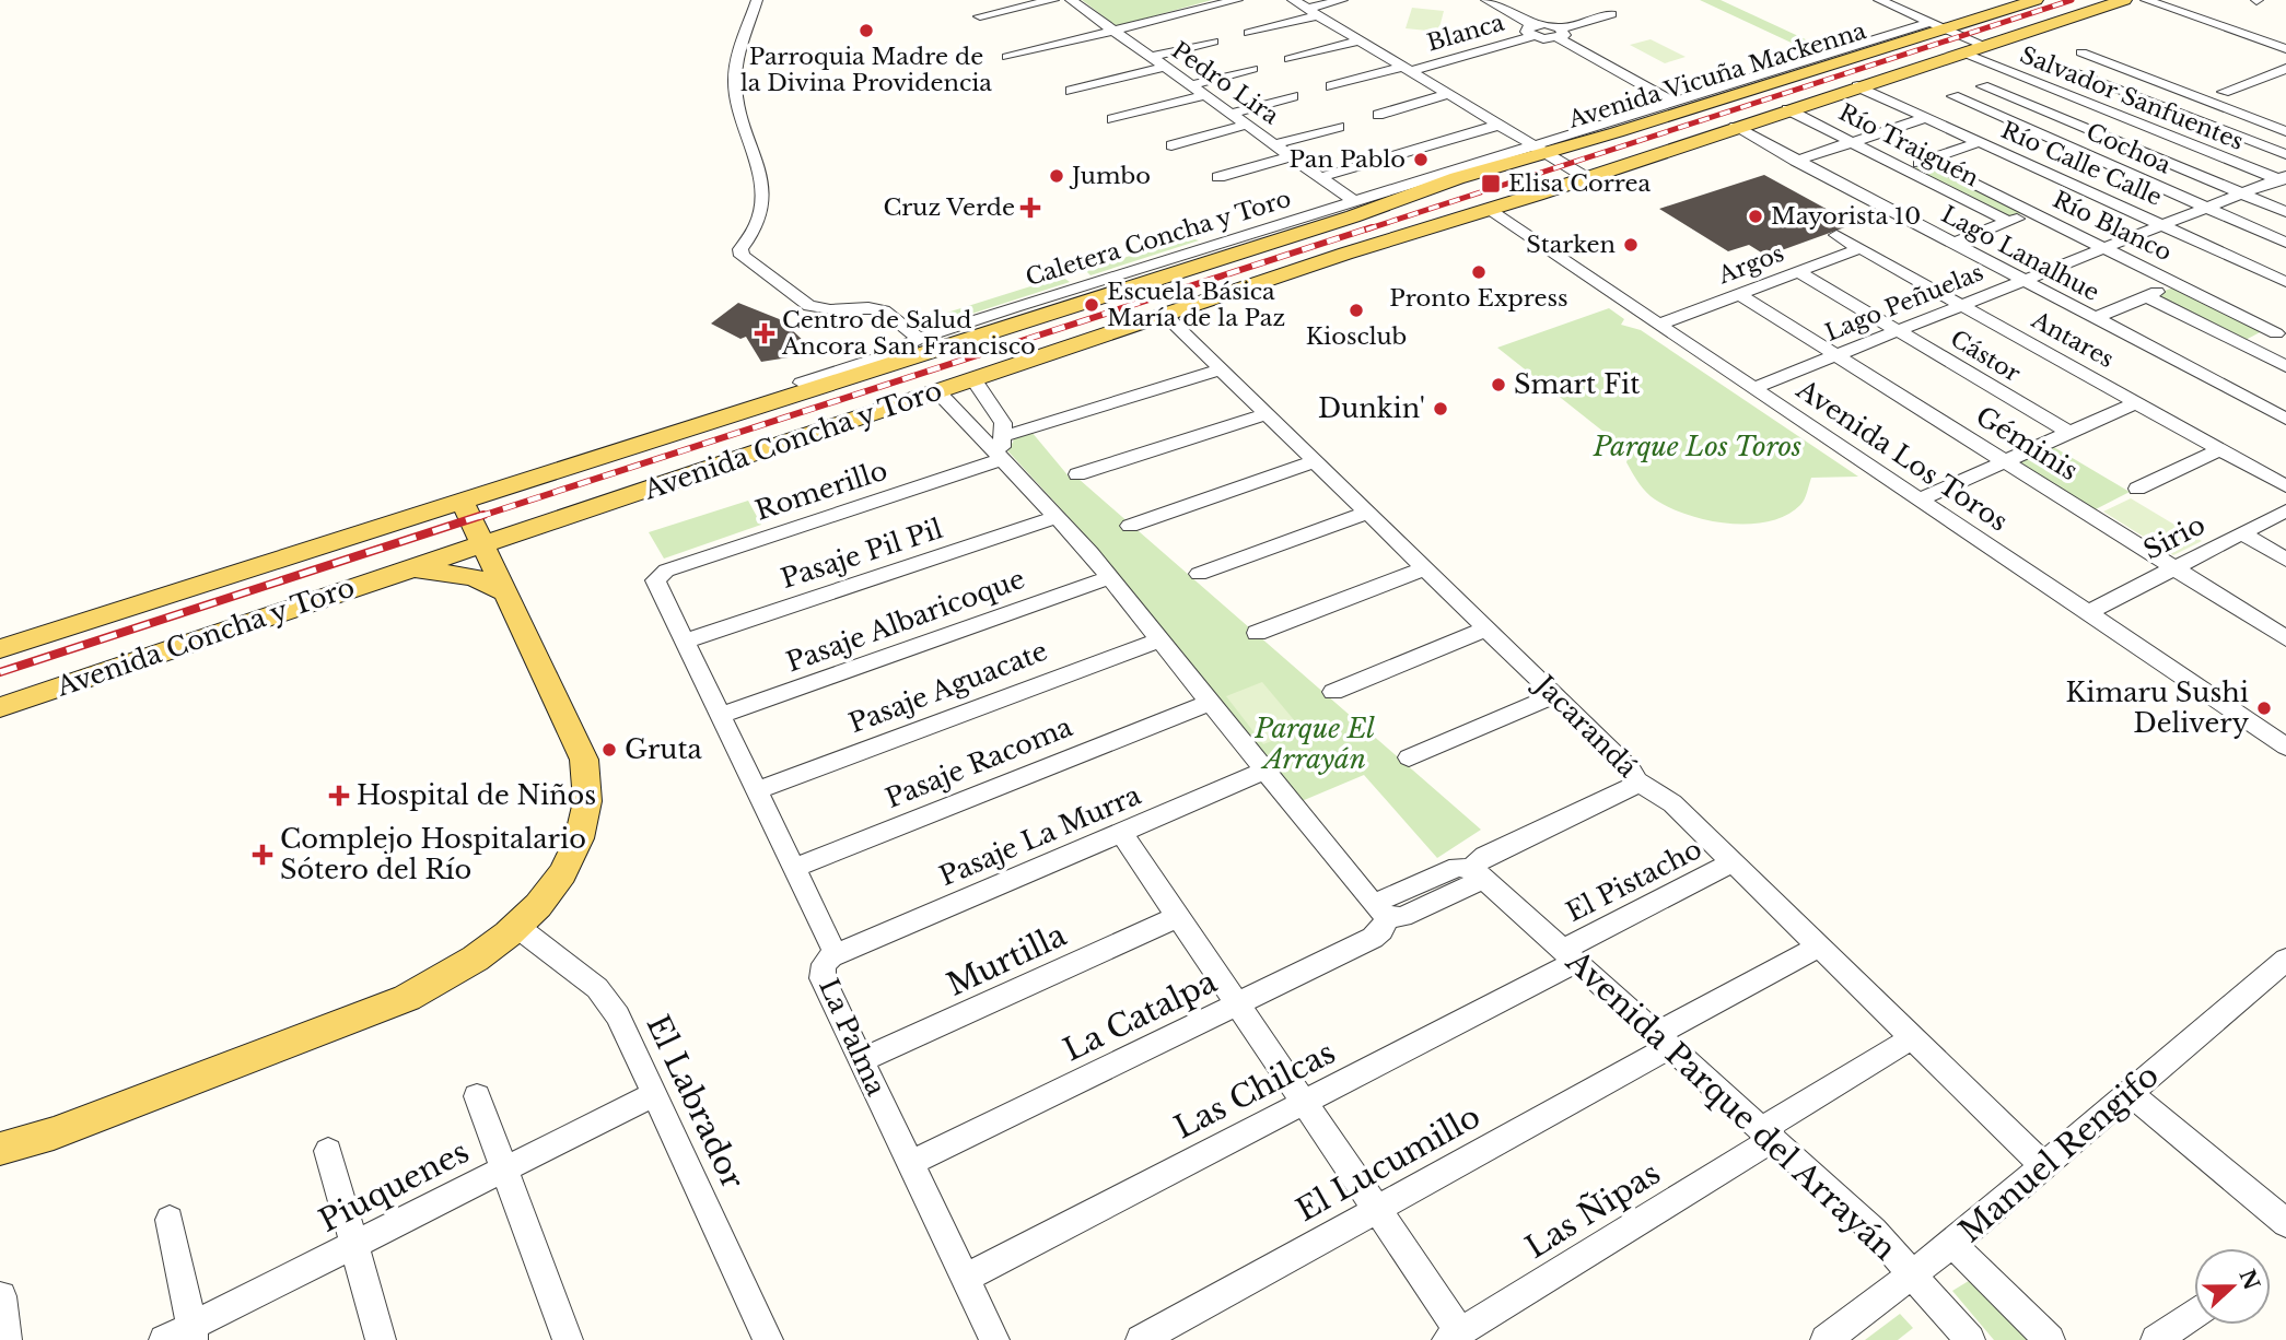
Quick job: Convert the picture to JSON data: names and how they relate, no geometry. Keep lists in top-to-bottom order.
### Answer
{
  "streets": {
    "main road": ["Avenida Vicuña Mackenna", "Avenida Concha y Toro"],
    "street": [
      "Blanca",
      "Pedro Lira",
      "Salvador Sanfuentes",
      "Río Traiguén",
      "Cochoa",
      "Río Calle Calle",
      "Río Blanco",
      "Caletera Concha y Toro",
      "Lago Lanalhue",
      "Argos",
      "Lago Peñuelas",
      "Antares",
      "Cástor",
      "Géminis",
      "Avenida Los Toros",
      "Romerillo",
      "Sirio",
      "Pasaje Pil Pil",
      "Pasaje Albaricoque",
      "Pasaje Aguacate",
      "Jacarandá",
      "Pasaje Racoma",
      "Pasaje La Murra",
      "El Pistacho",
      "Murtilla",
      "La Catalpa",
      "La Palma",
      "Las Chilcas",
      "El Labrador",
      "Avenida Parque del Arrayán",
      "Manuel Rengifo",
      "El Lucumillo",
      "Piuquenes",
      "Las Ñipas"
    ]
  },
  "crossings": [
    ["Avenida Vicuña Mackenna", "Salvador Sanfuentes"],
    ["Avenida Vicuña Mackenna", "Avenida Concha y Toro"],
    ["Pedro Lira", "Avenida Concha y Toro"],
    ["Salvador Sanfuentes", "Lago Peñuelas"],
    ["Salvador Sanfuentes", "Avenida Concha y Toro"],
    ["Río Traiguén", "Avenida Concha y Toro"],
    ["Cochoa", "Lago Peñuelas"],
    ["Río Calle Calle", "Lago Peñuelas"],
    ["Río Calle Calle", "Avenida Concha y Toro"],
    ["Río Blanco", "Lago Peñuelas"],
    ["Caletera Concha y Toro", "Avenida Concha y Toro"],
    ["Lago Lanalhue", "Lago Peñuelas"],
    ["Lago Lanalhue", "Avenida Concha y Toro"],
    ["Argos", "Antares"],
    ["Argos", "Cástor"],
    ["Argos", "Géminis"],
    ["Argos", "Avenida Los Toros"],
    ["Lago Peñuelas", "Antares"],
    ["Lago Peñuelas", "Cástor"],
    ["Lago Peñuelas", "Géminis"],
    ["Lago Peñuelas", "Avenida Los Toros"],
    ["Avenida Concha y Toro", "Avenida Los Toros"],
    ["Avenida Concha y Toro", "Jacarandá"],
    ["Géminis", "Sirio"],
    ["Avenida Los Toros", "Sirio"],
    ["Romerillo", "La Palma"],
    ["Pasaje Pil Pil", "La Palma"],
    ["Pasaje Albaricoque", "La Palma"],
    ["Pasaje Aguacate", "La Palma"],
    ["Jacarandá", "El Pistacho"],
    ["Jacarandá", "Manuel Rengifo"],
    ["Jacarandá", "El Lucumillo"],
    ["Jacarandá", "Las Ñipas"],
    ["Pasaje Racoma", "La Palma"],
    ["Pasaje La Murra", "La Palma"],
    ["El Pistacho", "Las Chilcas"],
    ["El Pistacho", "Avenida Parque del Arrayán"],
    ["Murtilla", "La Palma"],
    ["La Catalpa", "La Palma"],
    ["La Palma", "Las Chilcas"],
    ["Las Chilcas", "Avenida Parque del Arrayán"],
    ["El Labrador", "Piuquenes"],
    ["Avenida Parque del Arrayán", "Manuel Rengifo"],
    ["Avenida Parque del Arrayán", "El Lucumillo"],
    ["Avenida Parque del Arrayán", "Las Ñipas"]
  ],
  "parks": ["Parque Los Toros", "Parque El Arrayán"],
  "places": {
    "other": [
      "Parroquia Madre de la Divina Providencia",
      "Pan Pablo",
      "Jumbo",
      "Mayorista 10",
      "Starken",
      "Pronto Express",
      "Escuela Básica María de la Paz",
      "Kiosclub",
      "Smart Fit",
      "Dunkin'",
      "Kimaru Sushi Delivery",
      "Gruta"
    ],
    "transit": ["Elisa Correa"],
    "health": [
      "Cruz Verde",
      "Centro de Salud Ancora San Francisco",
      "Hospital de Niños",
      "Complejo Hospitalario Sótero del Río"
    ]
  },
  "north": "right"
}
